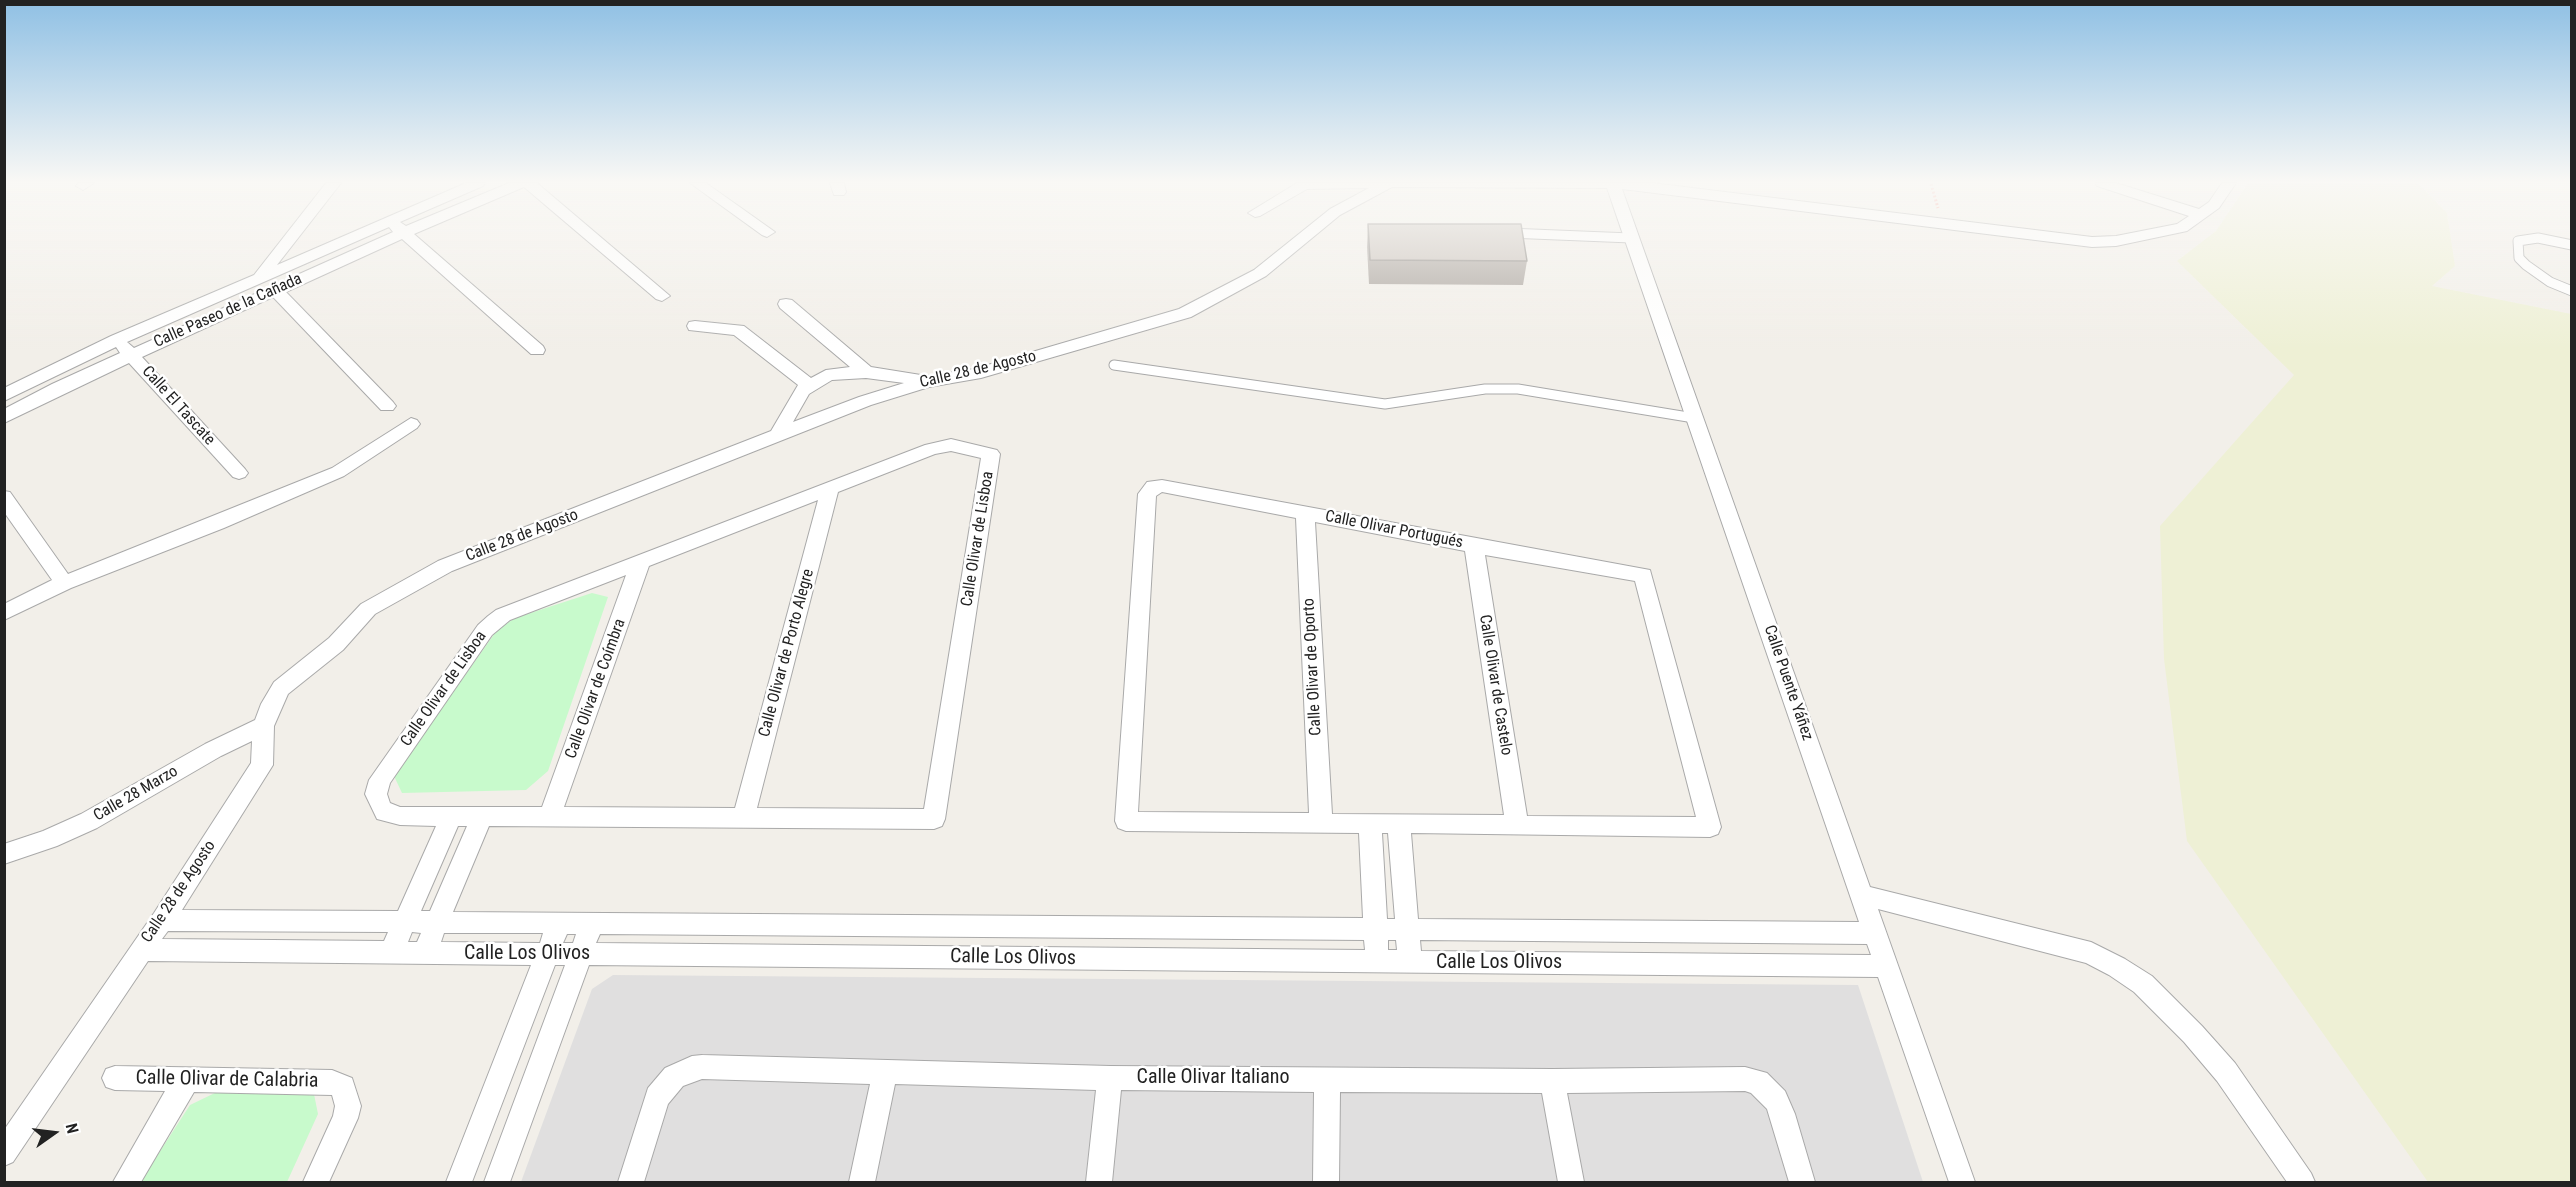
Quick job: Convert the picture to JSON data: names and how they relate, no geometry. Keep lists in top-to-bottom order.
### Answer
{
  "streets": {
    "street": [
      "Calle Paseo de la Cañada",
      "Calle 28 de Agosto",
      "Calle El Tascate",
      "Calle Olivar Portugués",
      "Calle Olivar de Lisboa",
      "Calle Olivar de Porto Alegre",
      "Calle Olivar de Oporto",
      "Calle Puente Yáñez",
      "Calle Olivar de Castelo",
      "Calle Olivar de Coímbra",
      "Calle 28 Marzo",
      "Calle Los Olivos",
      "Calle Olivar Italiano",
      "Calle Olivar de Calabria"
    ]
  },
  "crossings": [
    ["Calle Paseo de la Cañada", "Calle El Tascate"],
    ["Calle 28 de Agosto", "Calle 28 Marzo"],
    ["Calle 28 de Agosto", "Calle Los Olivos"],
    ["Calle Olivar Portugués", "Calle Olivar de Oporto"],
    ["Calle Olivar Portugués", "Calle Olivar de Castelo"],
    ["Calle Olivar de Lisboa", "Calle Olivar de Porto Alegre"],
    ["Calle Olivar de Lisboa", "Calle Olivar de Coímbra"],
    ["Calle Puente Yáñez", "Calle Los Olivos"]
  ],
  "north": "right"
}
